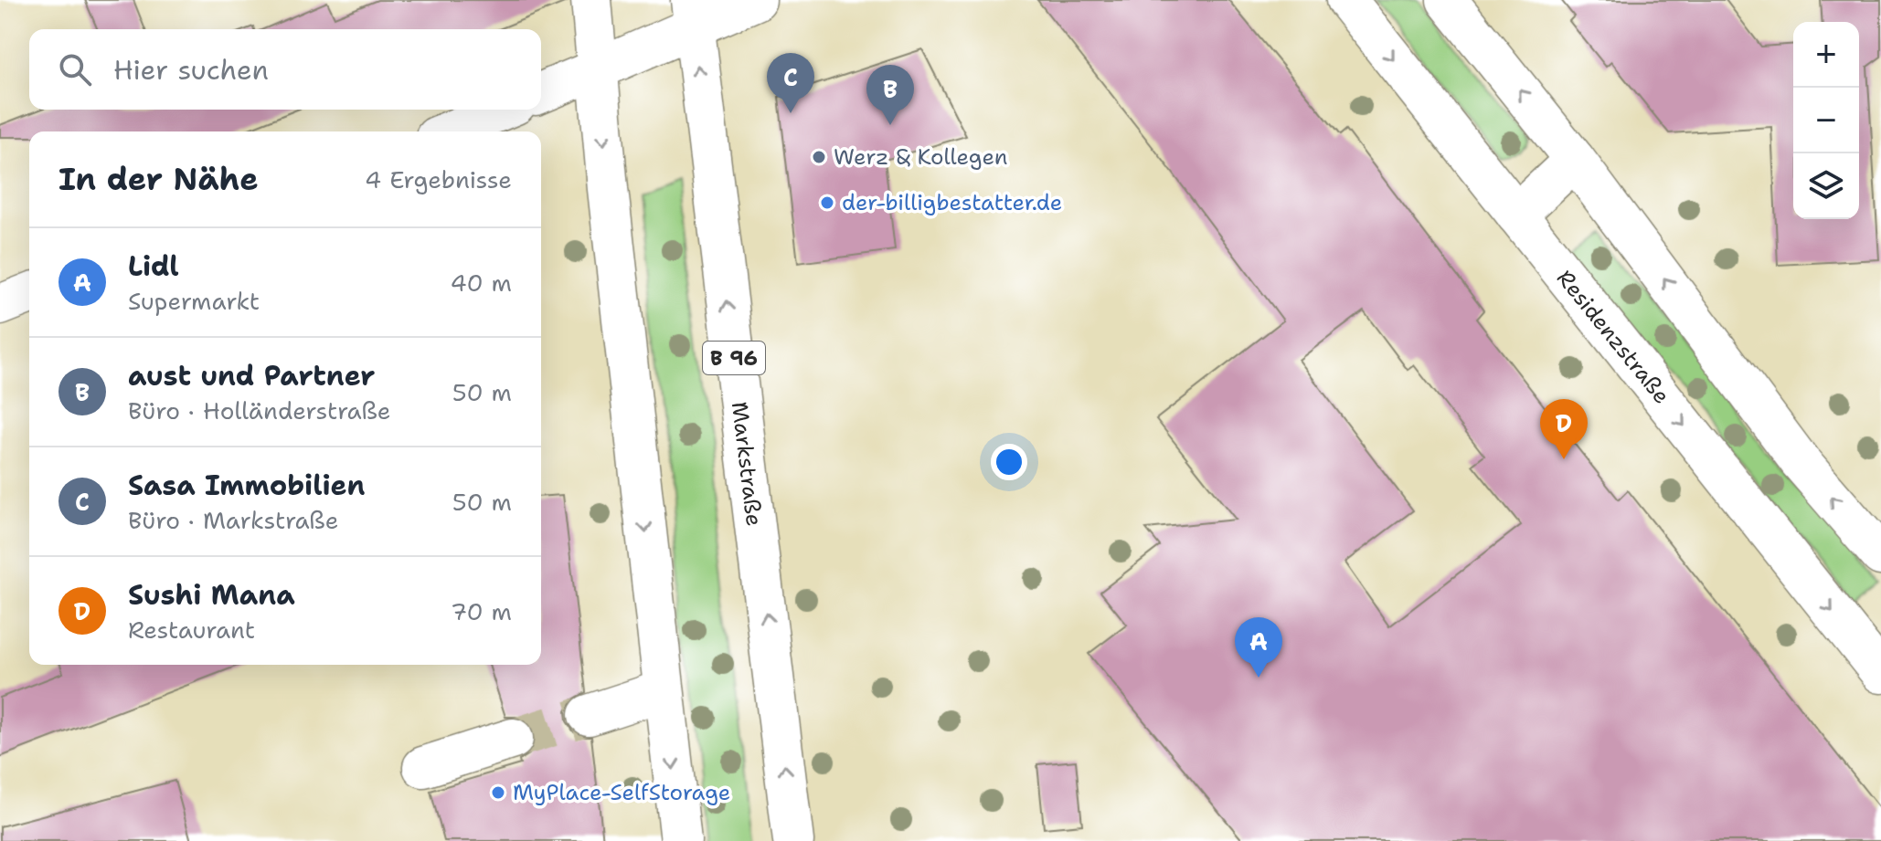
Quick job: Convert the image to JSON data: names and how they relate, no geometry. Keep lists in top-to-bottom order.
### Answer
{
  "streets": {
    "main road": ["Residenzstraße", "B 96", "Markstraße"]
  },
  "places": ["Werz & Kollegen", "der-billigbestatter.de", "MyPlace-SelfStorage"],
  "page": {
    "map_buttons": ["+", "−"],
    "search": "Hier suchen",
    "pins": [
      "C",
      "B",
      "D",
      "A"
    ],
    "heading": ["In der Nähe", "4 Ergebnisse"],
    "list": [
      {
        "mark": "A",
        "name": "Lidl",
        "note": "Supermarkt",
        "value": "40 m"
      },
      {
        "mark": "B",
        "name": "aust und Partner",
        "note": "Büro · Holländerstraße",
        "value": "50 m"
      },
      {
        "mark": "C",
        "name": "Sasa Immobilien",
        "note": "Büro · Markstraße",
        "value": "50 m"
      },
      {
        "mark": "D",
        "name": "Sushi Mana",
        "note": "Restaurant",
        "value": "70 m"
      }
    ]
  }
}
